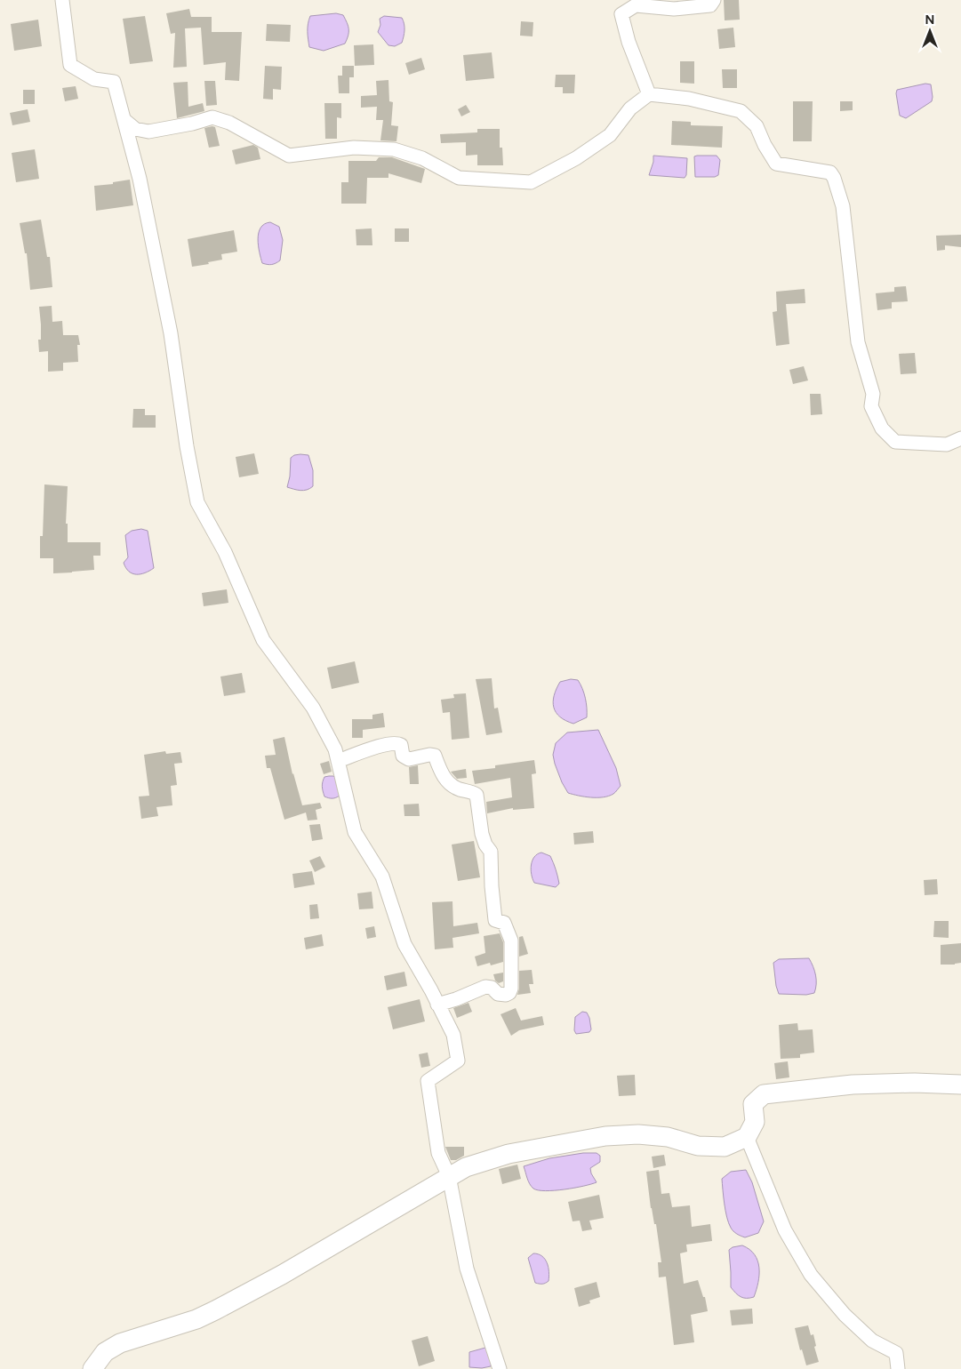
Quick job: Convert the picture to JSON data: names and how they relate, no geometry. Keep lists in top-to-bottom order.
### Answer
{
  "north": "top"
}
